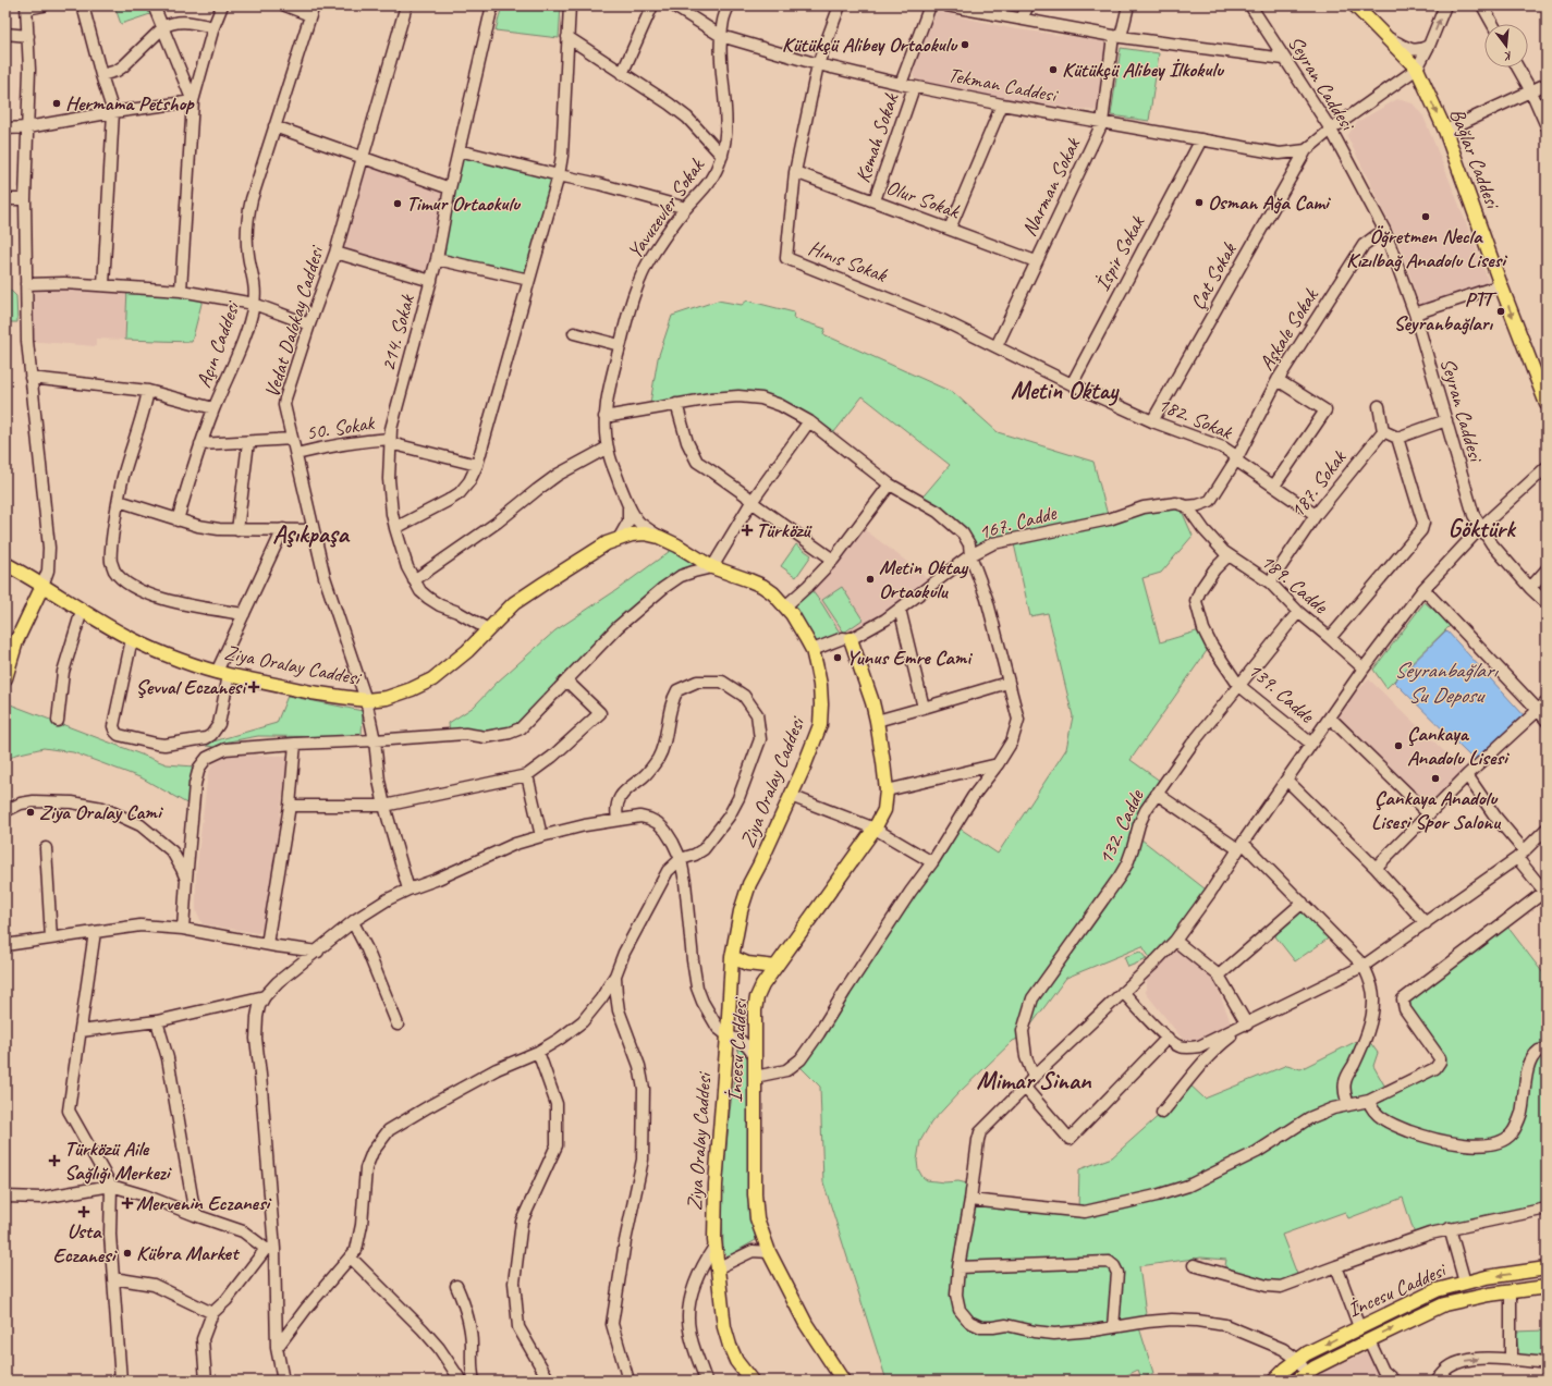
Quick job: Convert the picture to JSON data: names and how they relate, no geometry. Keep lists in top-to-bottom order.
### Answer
{
  "streets": {
    "main road": ["Bağlar Caddesi", "Ziya Oralay Caddesi", "İncesu Caddesi"],
    "street": [
      "Seyran Caddesi",
      "Tekman Caddesi",
      "Kemah Sokak",
      "Narman Sokak",
      "Olur Sokak",
      "Yavuzevler Sokak",
      "İspir Sokak",
      "Hınıs Sokak",
      "Çat Sokak",
      "Vedat Dalokay Caddesi",
      "Aşkale Sokak",
      "214. Sokak",
      "Açın Caddesi",
      "182. Sokak",
      "50. Sokak",
      "187. Sokak",
      "167. Cadde",
      "189. Cadde",
      "139. Cadde",
      "132. Cadde"
    ]
  },
  "crossings": [
    ["Seyran Caddesi", "Aşkale Sokak"],
    ["Tekman Caddesi", "Kemah Sokak"],
    ["Tekman Caddesi", "Narman Sokak"],
    ["Tekman Caddesi", "Yavuzevler Sokak"],
    ["Tekman Caddesi", "İspir Sokak"],
    ["Tekman Caddesi", "Hınıs Sokak"],
    ["Tekman Caddesi", "Çat Sokak"],
    ["Kemah Sokak", "Olur Sokak"],
    ["Narman Sokak", "Olur Sokak"],
    ["Narman Sokak", "Hınıs Sokak"],
    ["Olur Sokak", "Hınıs Sokak"],
    ["Yavuzevler Sokak", "Ziya Oralay Caddesi"],
    ["İspir Sokak", "Hınıs Sokak"],
    ["İspir Sokak", "182. Sokak"],
    ["Hınıs Sokak", "182. Sokak"],
    ["Çat Sokak", "182. Sokak"],
    ["Vedat Dalokay Caddesi", "50. Sokak"],
    ["Vedat Dalokay Caddesi", "Ziya Oralay Caddesi"],
    ["Aşkale Sokak", "182. Sokak"],
    ["Aşkale Sokak", "167. Cadde"],
    ["214. Sokak", "50. Sokak"],
    ["214. Sokak", "Ziya Oralay Caddesi"],
    ["182. Sokak", "187. Sokak"],
    ["182. Sokak", "167. Cadde"],
    ["187. Sokak", "189. Cadde"],
    ["167. Cadde", "189. Cadde"],
    ["167. Cadde", "Ziya Oralay Caddesi"],
    ["167. Cadde", "İncesu Caddesi"],
    ["189. Cadde", "139. Cadde"],
    ["189. Cadde", "132. Cadde"],
    ["139. Cadde", "132. Cadde"]
  ],
  "one_way": ["Bağlar Caddesi"],
  "districts": [
    "Metin Oktay",
    "Göktürk",
    "Aşıkpaşa",
    "Mimar Sinan"
  ],
  "water": ["Seyranbağları Su Deposu"],
  "places": {
    "other": [
      "Kütükçü Alibey Ortaokulu",
      "Kütükçü Alibey İlkokulu",
      "Hermama Petshop",
      "Osman Ağa Cami",
      "Timur Ortaokulu",
      "Öğretmen Necla Kızılbağ Anadolu Lisesi",
      "PTT Seyranbağları",
      "Metin Oktay Ortaokulu",
      "Yunus Emre Cami",
      "Çankaya Anadolu Lisesi",
      "Çankaya Anadolu Lisesi Spor Salonu",
      "Ziya Oralay Cami",
      "Kübra Market"
    ],
    "health": [
      "Türközü",
      "Şevval Eczanesi",
      "Türközü Aile Sağlığı Merkezi",
      "Mervenin Eczanesi",
      "Usta Eczanesi"
    ]
  },
  "north": "bottom"
}
